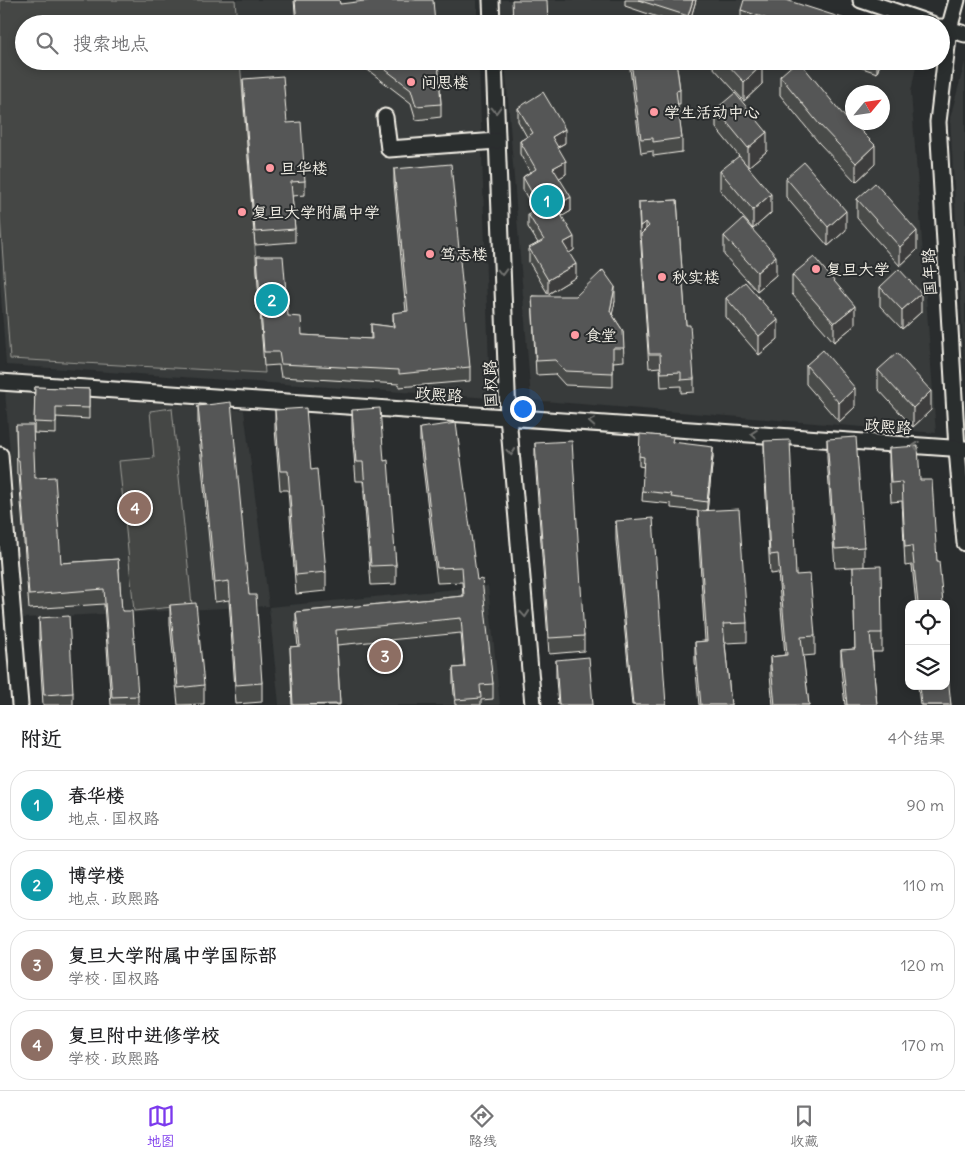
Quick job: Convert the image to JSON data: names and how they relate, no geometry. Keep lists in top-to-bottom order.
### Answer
{
  "streets": {
    "street": ["国年路", "国权路", "政熙路"]
  },
  "crossings": [
    ["国年路", "政熙路"],
    ["国权路", "政熙路"]
  ],
  "one_way": ["国权路", "政熙路"],
  "places": [
    "问思楼",
    "学生活动中心",
    "旦华楼",
    "复旦大学附属中学",
    "笃志楼",
    "复旦大学",
    "秋实楼",
    "食堂"
  ],
  "north": "top right",
  "page": {
    "search": "搜索地点",
    "pins": [
      "1",
      "2",
      "4",
      "3"
    ],
    "heading": ["附近", "4个结果"],
    "list": [
      {
        "mark": "1",
        "name": "春华楼",
        "note": "地点 · 国权路",
        "value": "90 m"
      },
      {
        "mark": "2",
        "name": "博学楼",
        "note": "地点 · 政熙路",
        "value": "110 m"
      },
      {
        "mark": "3",
        "name": "复旦大学附属中学国际部",
        "note": "学校 · 国权路",
        "value": "120 m"
      },
      {
        "mark": "4",
        "name": "复旦附中进修学校",
        "note": "学校 · 政熙路",
        "value": "170 m"
      }
    ],
    "nav": ["地图", "路线", "收藏"]
  }
}
